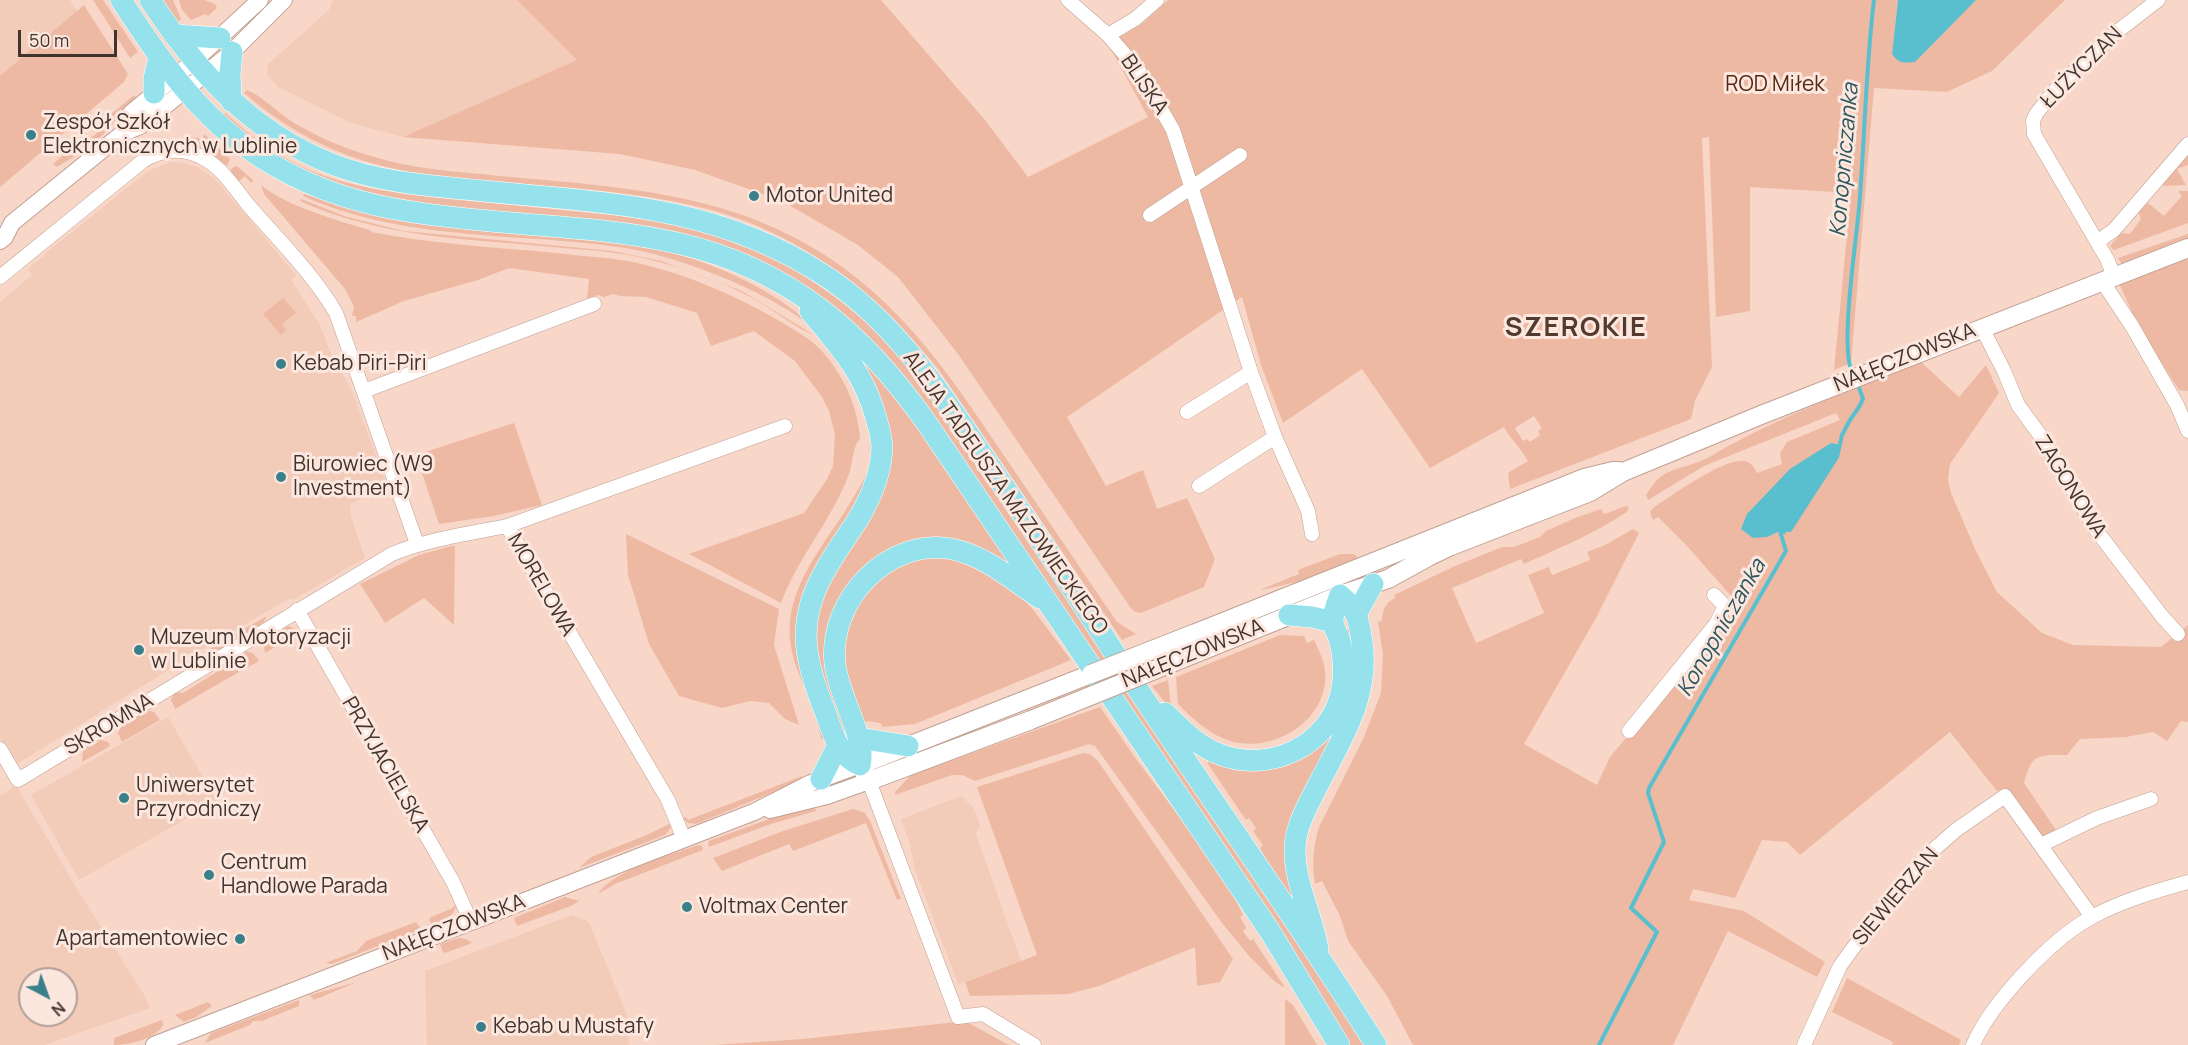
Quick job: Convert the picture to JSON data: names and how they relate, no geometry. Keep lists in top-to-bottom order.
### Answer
{
  "streets": {
    "main road": ["NAŁĘCZOWSKA", "ALEJA TADEUSZA MAZOWIECKIEGO"],
    "street": [
      "ŁUŻYCZAN",
      "BLISKA",
      "ZAGONOWA",
      "MORELOWA",
      "SKROMNA",
      "PRZYJACIELSKA",
      "SIEWIERZAN"
    ]
  },
  "crossings": [
    ["ŁUŻYCZAN", "NAŁĘCZOWSKA"],
    ["NAŁĘCZOWSKA", "ZAGONOWA"],
    ["NAŁĘCZOWSKA", "MORELOWA"],
    ["NAŁĘCZOWSKA", "PRZYJACIELSKA"],
    ["MORELOWA", "SKROMNA"],
    ["SKROMNA", "PRZYJACIELSKA"]
  ],
  "districts": ["SZEROKIE"],
  "water": ["Konopniczanka"],
  "parks": ["ROD Miłek"],
  "places": [
    "Zespół Szkół Elektronicznych w Lublinie",
    "Motor United",
    "Kebab Piri-Piri",
    "Biurowiec (W9 Investment)",
    "Muzeum Motoryzacji w Lublinie",
    "Uniwersytet Przyrodniczy",
    "Centrum Handlowe Parada",
    "Voltmax Center",
    "Apartamentowiec",
    "Kebab u Mustafy"
  ],
  "scale_bar": "50 m",
  "north": "bottom right"
}
